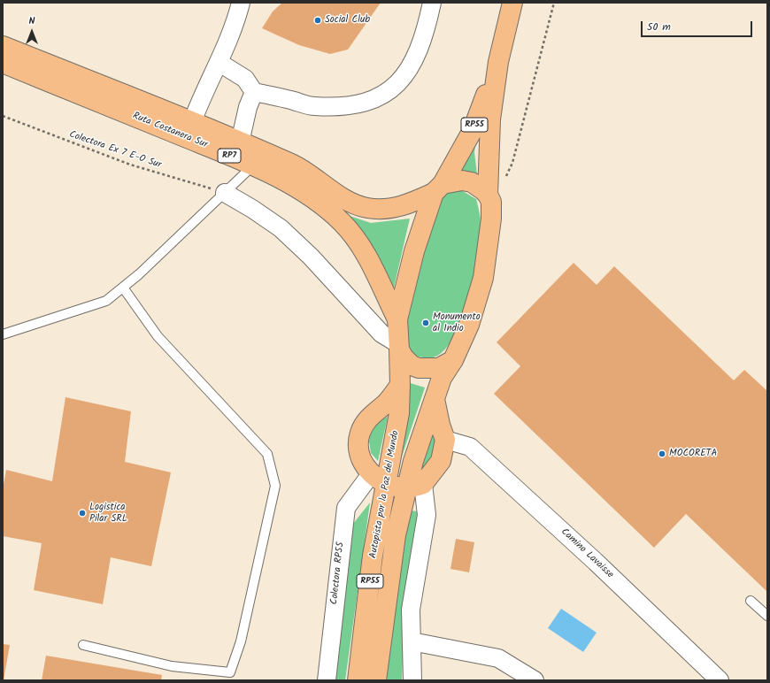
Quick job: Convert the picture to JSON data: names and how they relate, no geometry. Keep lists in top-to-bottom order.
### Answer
{
  "streets": {
    "main road": [
      "RP55",
      "Ruta Costanera Sur",
      "RP7",
      "Autopista por la Paz del Mundo"
    ],
    "street": ["Camino Lavaisse", "Colectora RP55"],
    "path": ["Colectora Ex 7 E-O Sur"]
  },
  "crossings": [
    ["RP55", "Ruta Costanera Sur"],
    ["RP55", "RP7"],
    ["RP55", "Autopista por la Paz del Mundo"],
    ["Ruta Costanera Sur", "RP7"],
    ["Ruta Costanera Sur", "Autopista por la Paz del Mundo"],
    ["RP7", "Autopista por la Paz del Mundo"],
    ["Autopista por la Paz del Mundo", "Colectora RP55"]
  ],
  "places": [
    "Social Club",
    "Monumento al Indio",
    "MOCORETA",
    "Logistica Pilar SRL"
  ],
  "scale_bar": "50 m",
  "north": "top"
}
